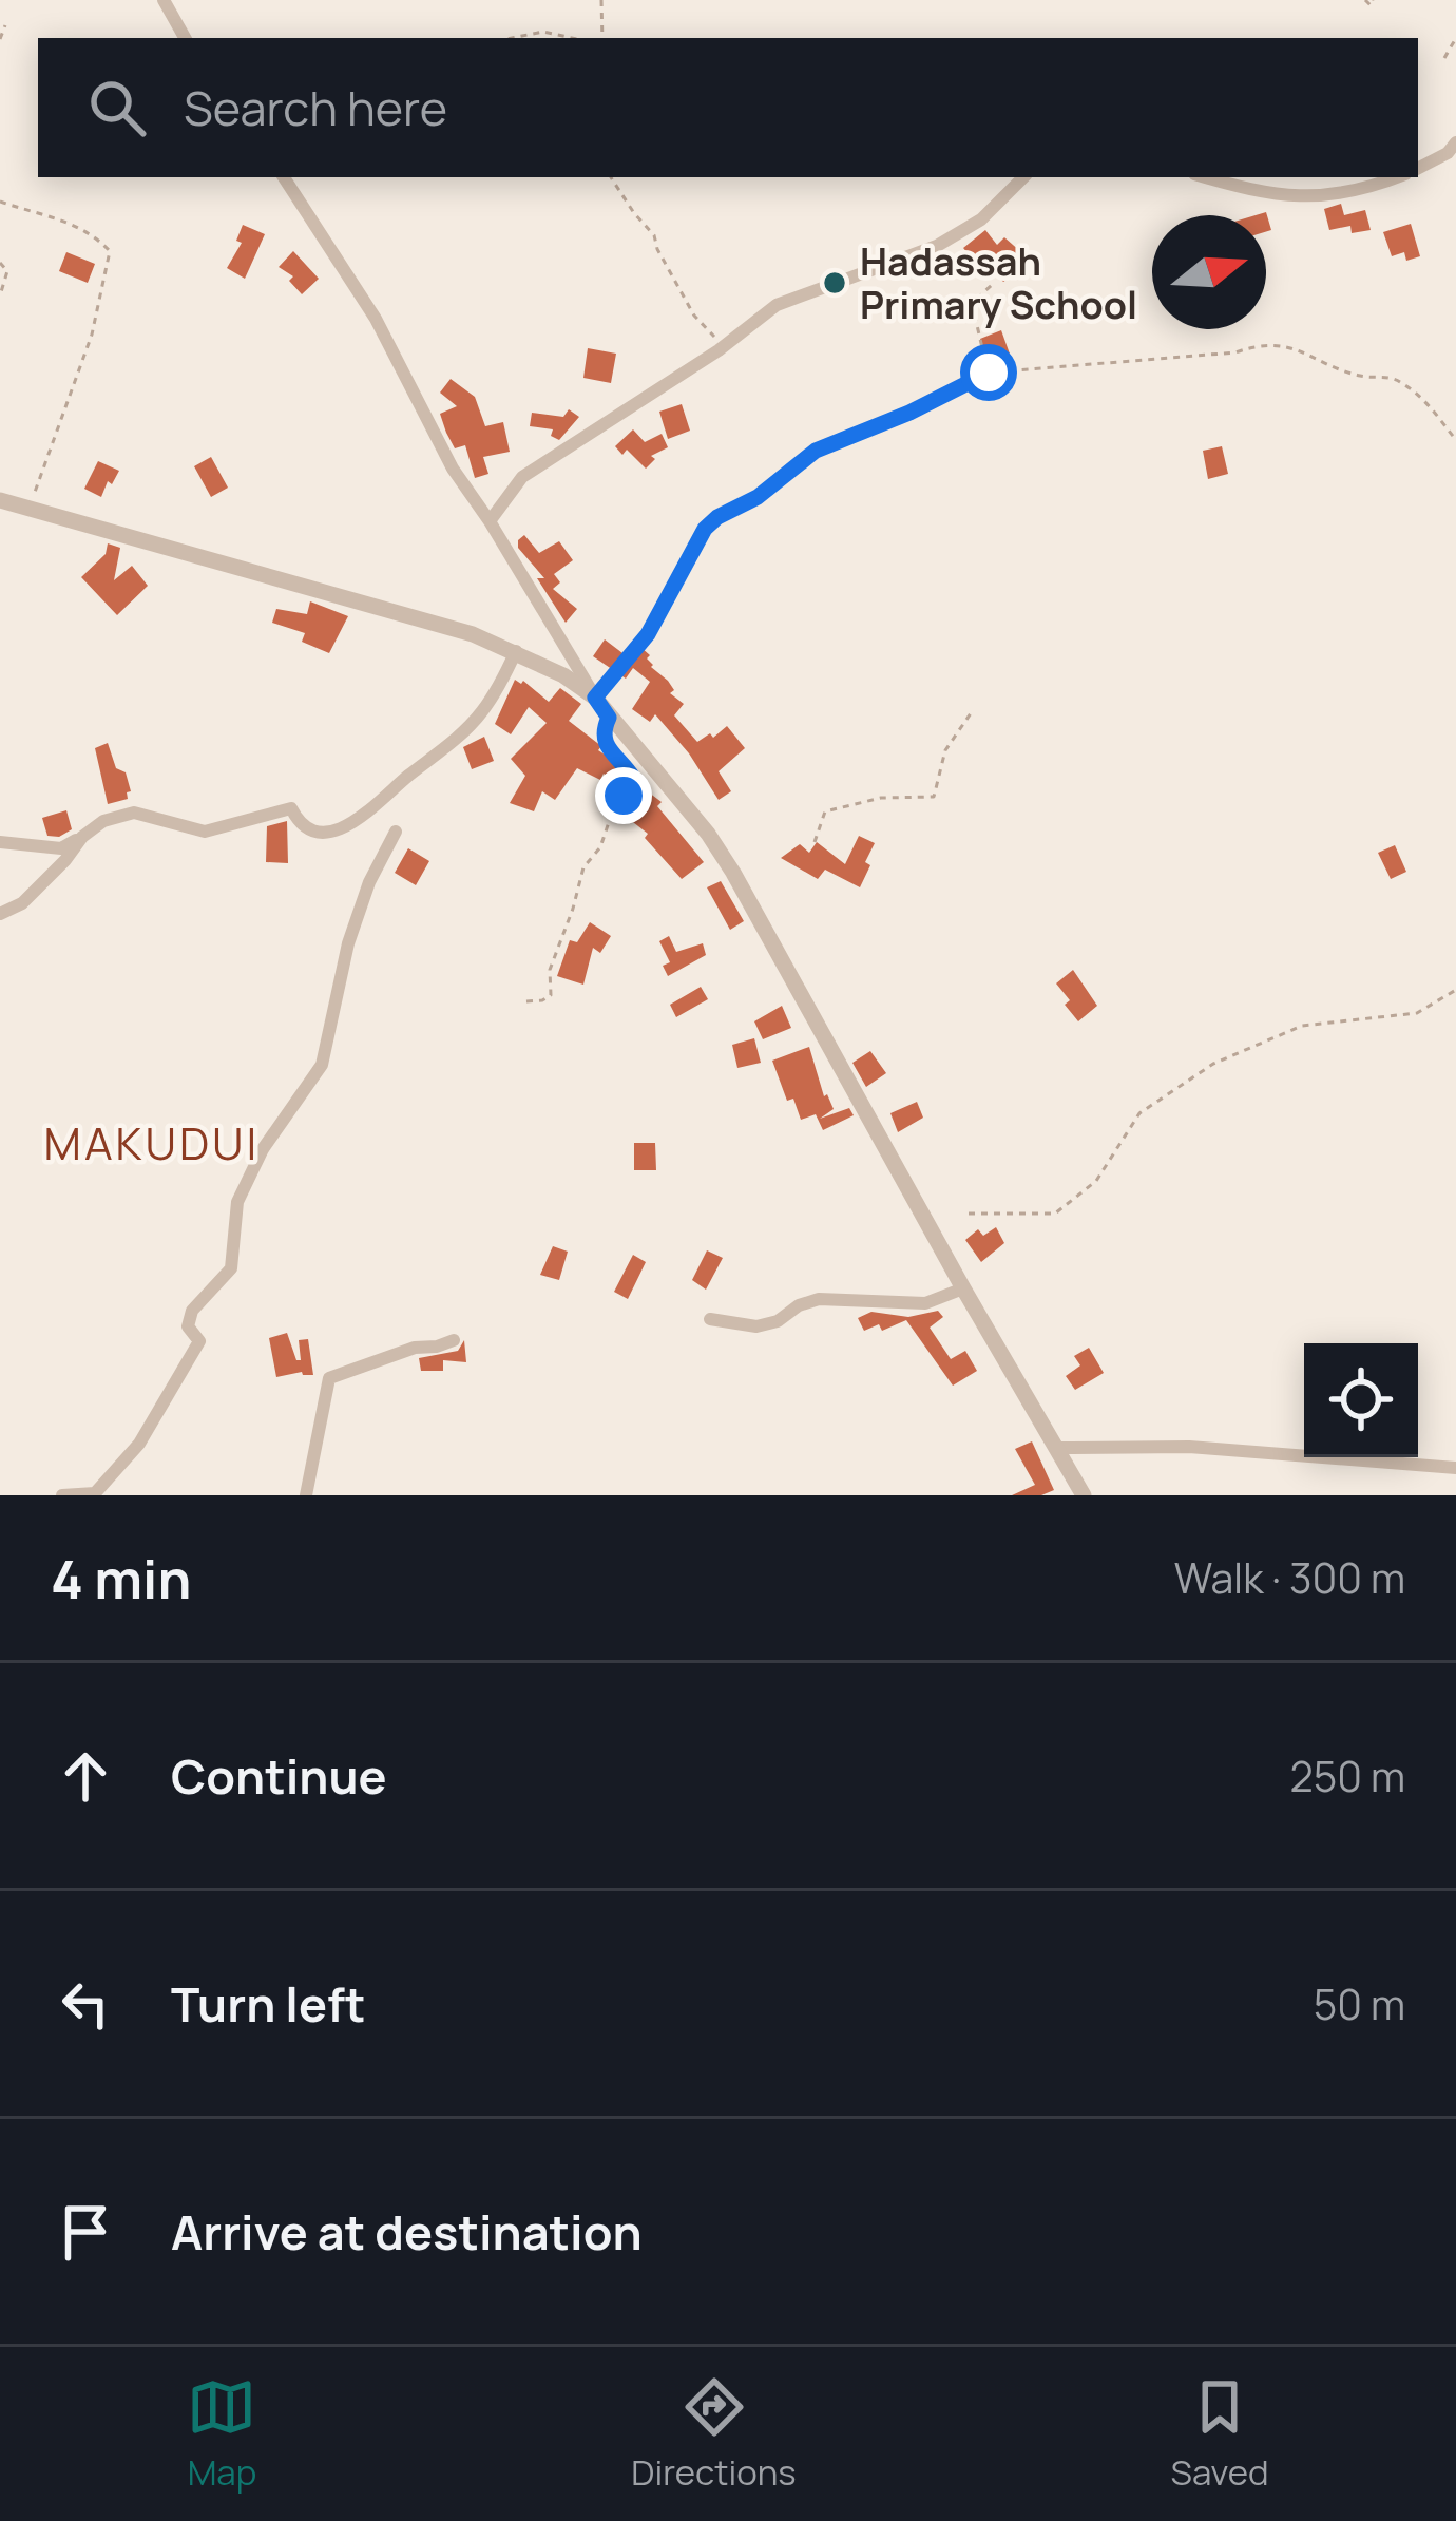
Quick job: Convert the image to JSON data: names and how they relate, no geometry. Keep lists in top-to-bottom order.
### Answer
{
  "districts": ["MAKUDUI"],
  "places": ["Hadassah Primary School"],
  "north": "right",
  "page": {
    "search": "Search here",
    "heading": ["4 min", "Walk · 300 m"],
    "list": [
      ["Continue", "250 m"],
      ["Turn left", "50 m"],
      "Arrive at destination"
    ],
    "nav": ["Map", "Directions", "Saved"]
  }
}
